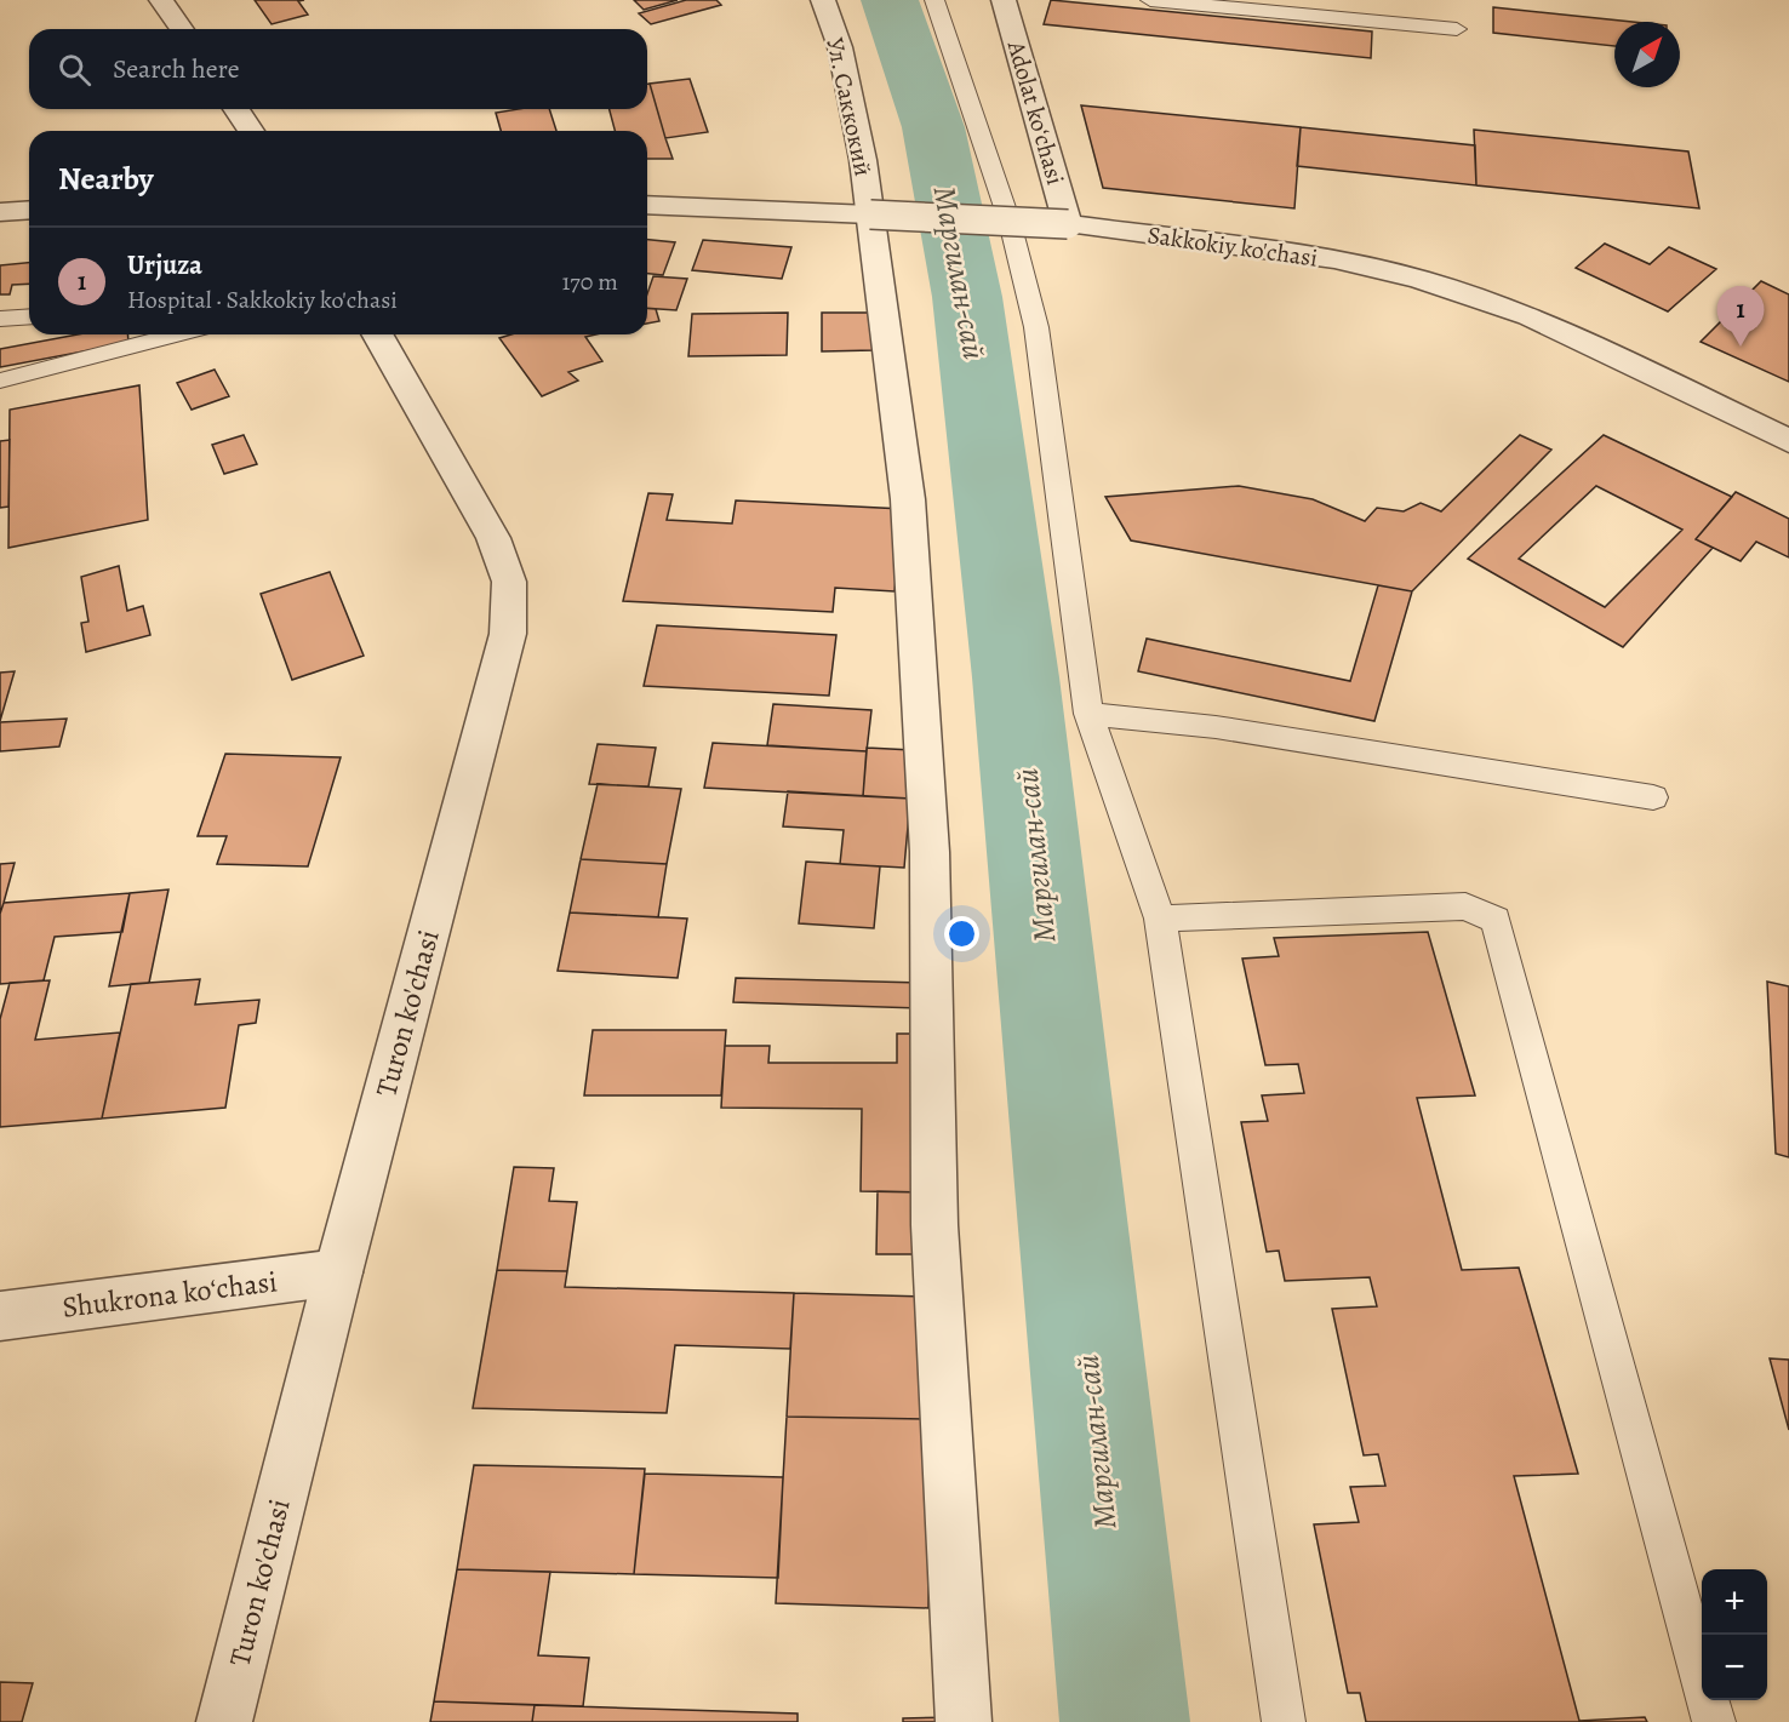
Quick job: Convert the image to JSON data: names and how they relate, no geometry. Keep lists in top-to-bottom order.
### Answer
{
  "streets": {
    "street": [
      "Ул. Саккокий",
      "Adolat koʻchasi",
      "Sakkokiy ko'chasi",
      "Turon ko'chasi",
      "Shukrona koʻchasi"
    ]
  },
  "crossings": [
    ["Ул. Саккокий", "Sakkokiy ko'chasi"],
    ["Adolat koʻchasi", "Sakkokiy ko'chasi"],
    ["Turon ko'chasi", "Shukrona koʻchasi"]
  ],
  "water": ["Маргилан-сай"],
  "north": "top right",
  "page": {
    "search": "Search here",
    "heading": "Nearby",
    "list": [
      {
        "mark": "1",
        "name": "Urjuza",
        "note": "Hospital · Sakkokiy ko'chasi",
        "value": "170 m"
      }
    ],
    "pins": "1",
    "map_buttons": ["+", "−"]
  }
}
